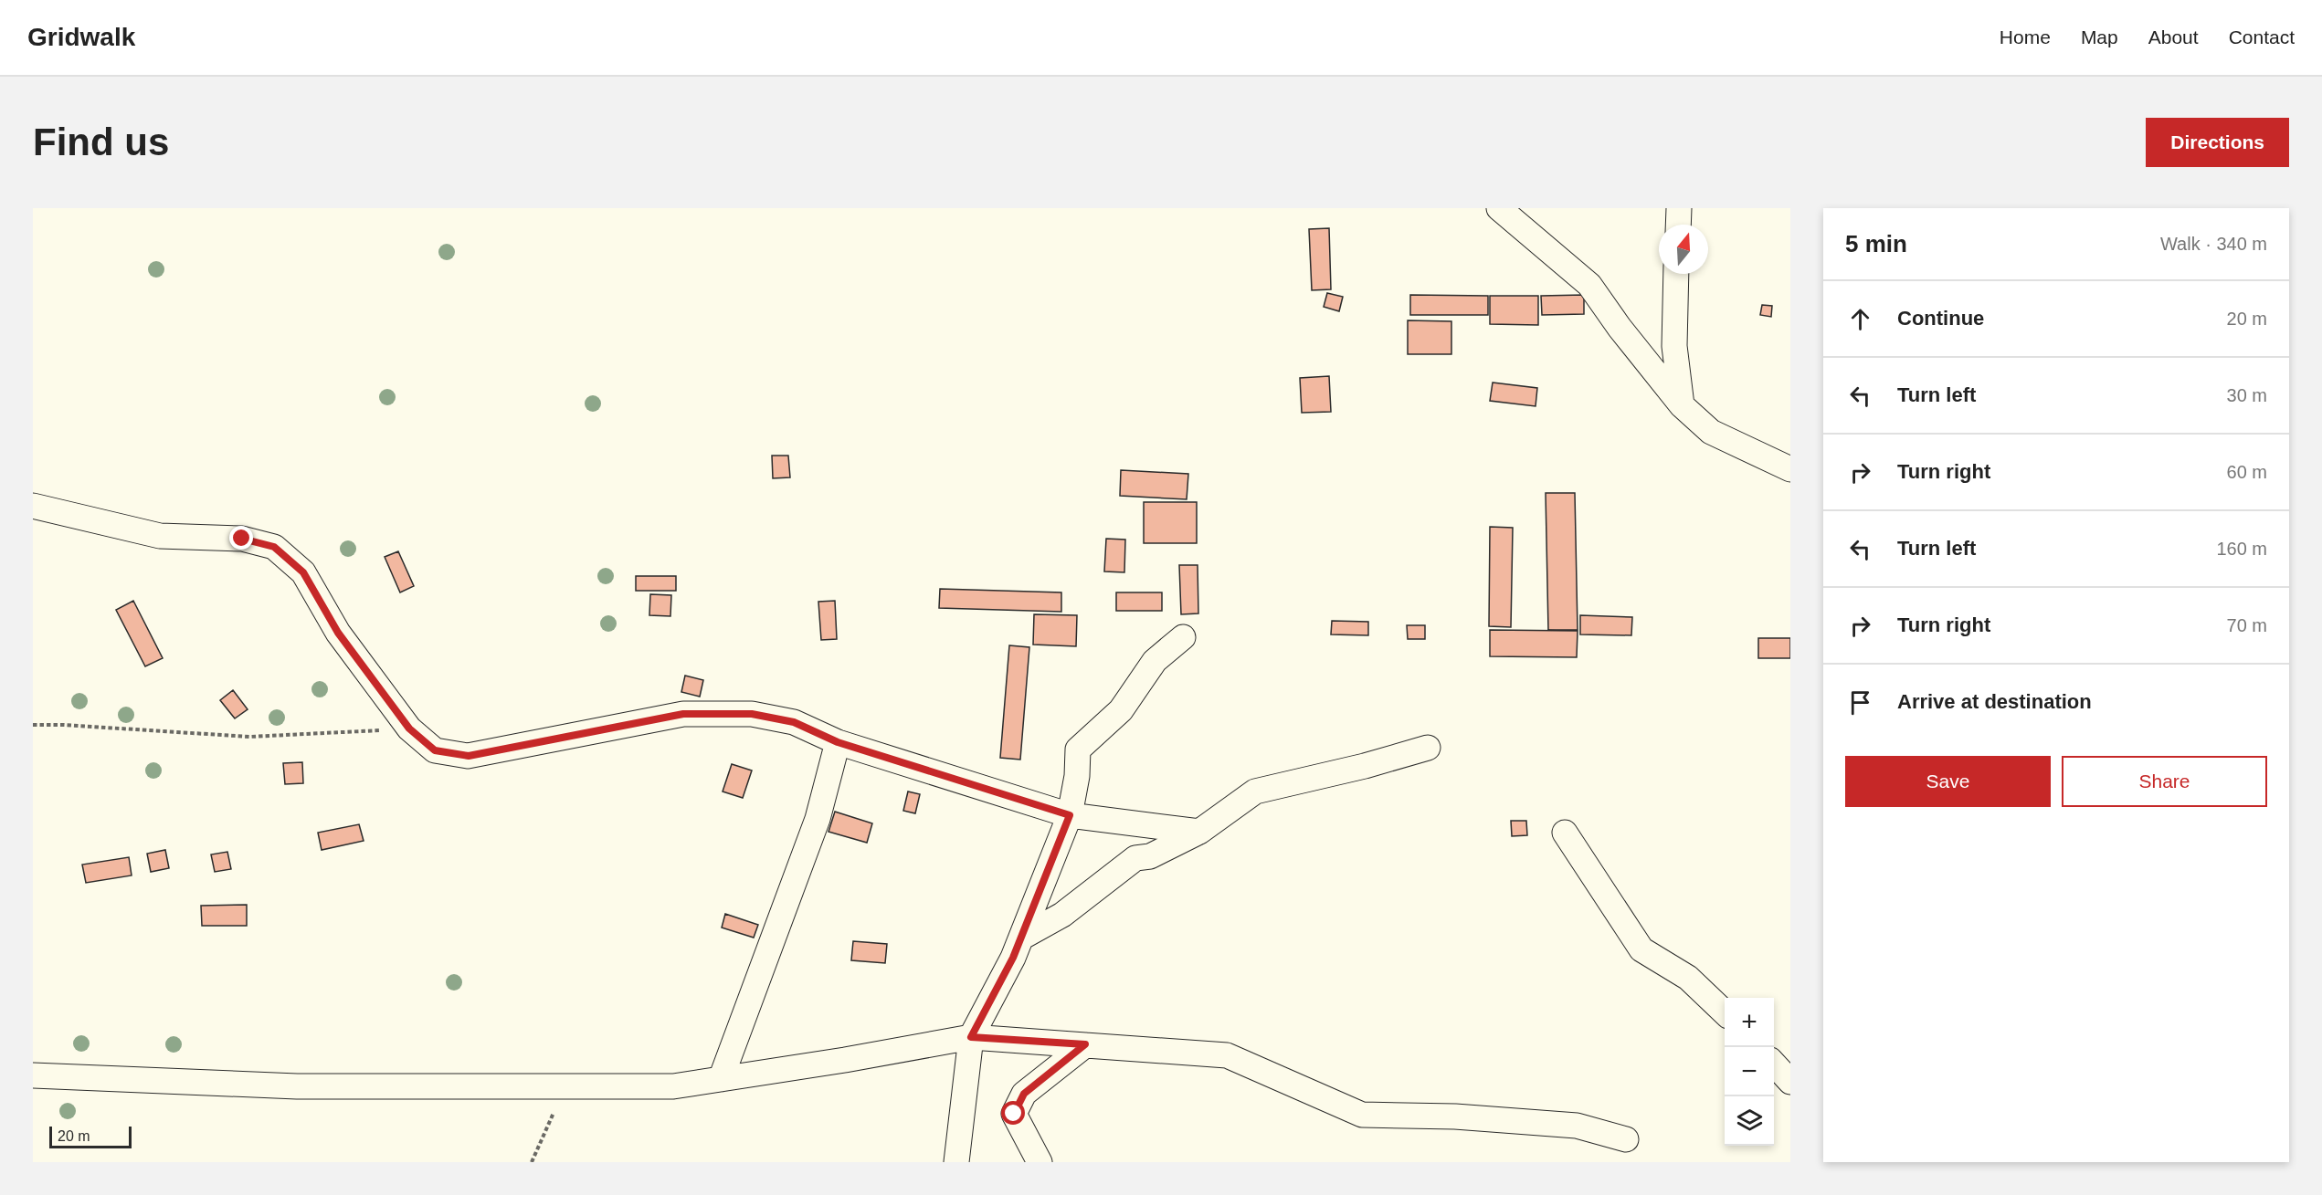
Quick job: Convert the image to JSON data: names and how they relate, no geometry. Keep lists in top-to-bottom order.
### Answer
{
  "scale_bar": "20 m",
  "north": "top",
  "page": {
    "header": "Gridwalk",
    "nav": [
      "Home",
      "Map",
      "About",
      "Contact"
    ],
    "buttons": [
      "Directions",
      ["Save", "Share"]
    ],
    "title": "Find us",
    "heading": ["5 min", "Walk · 340 m"],
    "list": [
      ["Continue", "20 m"],
      ["Turn left", "30 m"],
      ["Turn right", "60 m"],
      ["Turn left", "160 m"],
      ["Turn right", "70 m"],
      "Arrive at destination"
    ],
    "map_buttons": ["+", "−"],
    "scale": "20 m"
  }
}
